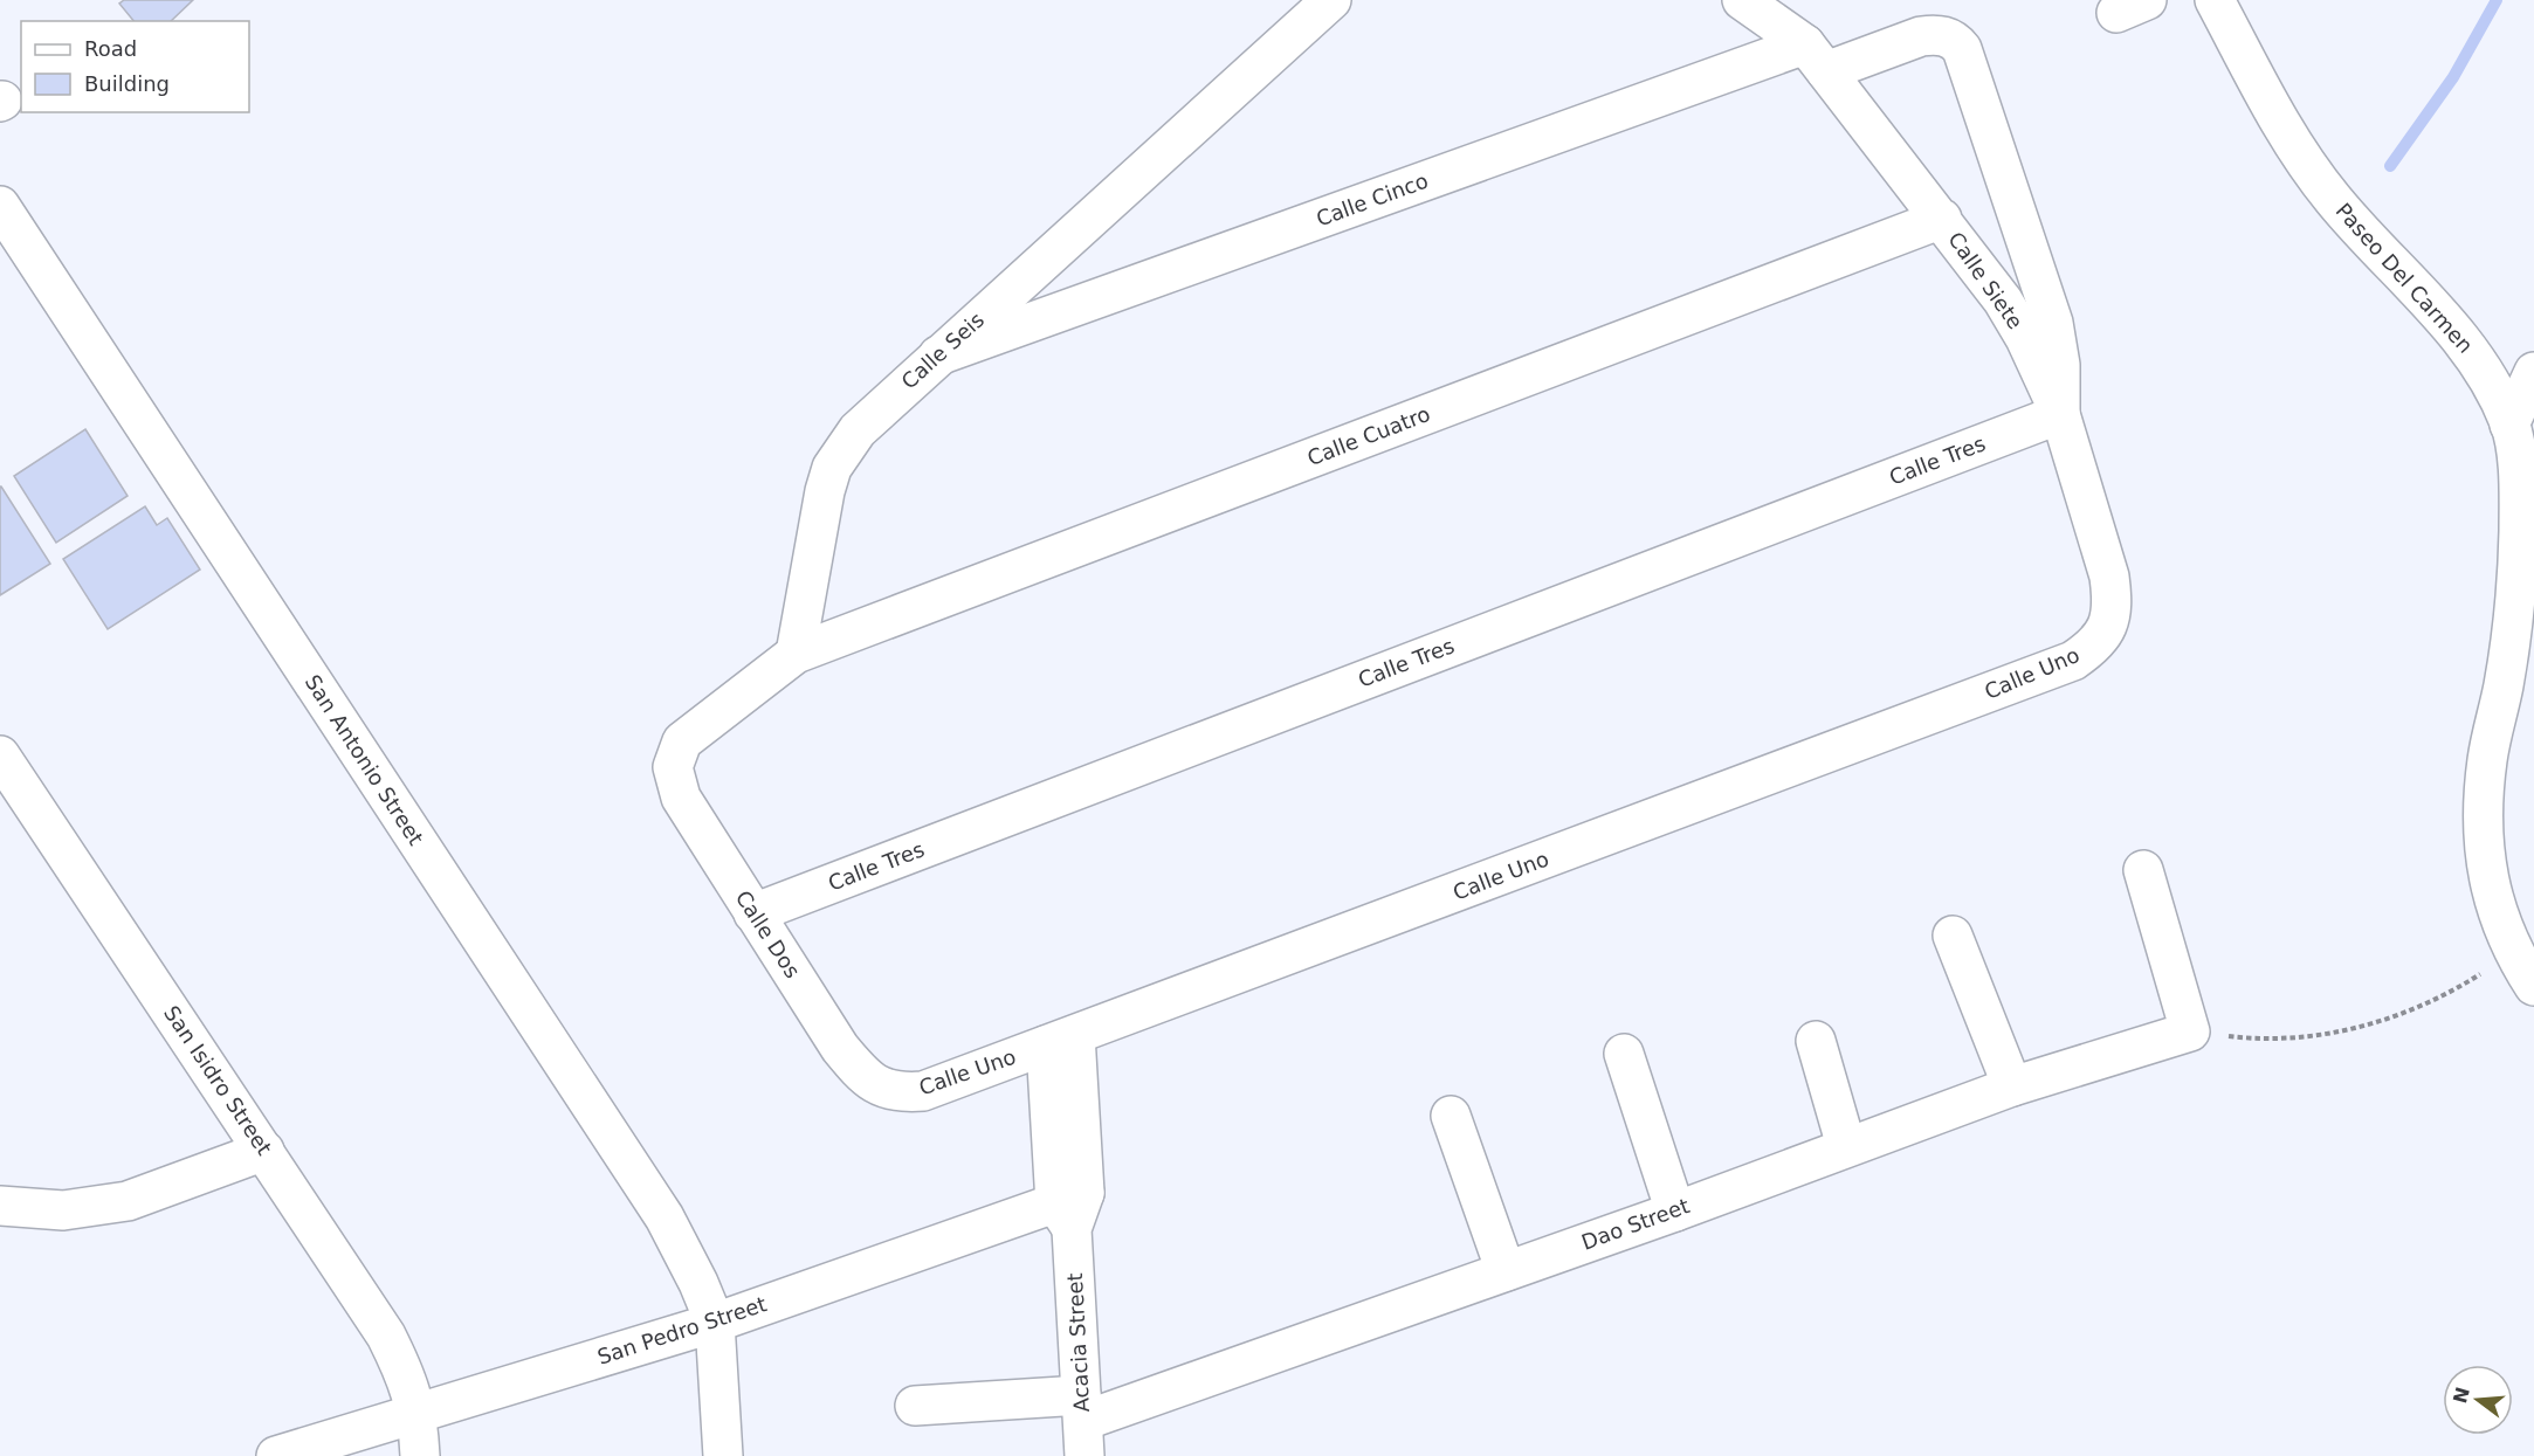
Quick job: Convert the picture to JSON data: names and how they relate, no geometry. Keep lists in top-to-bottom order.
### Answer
{
  "streets": {
    "street": [
      "Calle Cinco",
      "Paseo Del Carmen",
      "Calle Siete",
      "Calle Seis",
      "Calle Cuatro",
      "Calle Tres",
      "Calle Uno",
      "San Antonio Street",
      "Calle Dos",
      "San Isidro Street",
      "Dao Street",
      "San Pedro Street",
      "Acacia Street"
    ]
  },
  "crossings": [
    ["Calle Cinco", "Calle Siete"],
    ["Calle Cinco", "Calle Seis"],
    ["Calle Cinco", "Calle Tres"],
    ["Calle Siete", "Calle Cuatro"],
    ["Calle Siete", "Calle Tres"],
    ["Calle Siete", "Calle Uno"],
    ["Calle Seis", "Calle Cuatro"],
    ["Calle Seis", "Calle Dos"],
    ["Calle Cuatro", "Calle Dos"],
    ["Calle Tres", "Calle Dos"],
    ["Calle Uno", "Calle Dos"],
    ["Calle Uno", "Acacia Street"],
    ["San Antonio Street", "San Pedro Street"],
    ["San Isidro Street", "San Pedro Street"],
    ["Dao Street", "Acacia Street"],
    ["San Pedro Street", "Acacia Street"]
  ],
  "legend": ["Road", "Building"],
  "north": "left"
}
